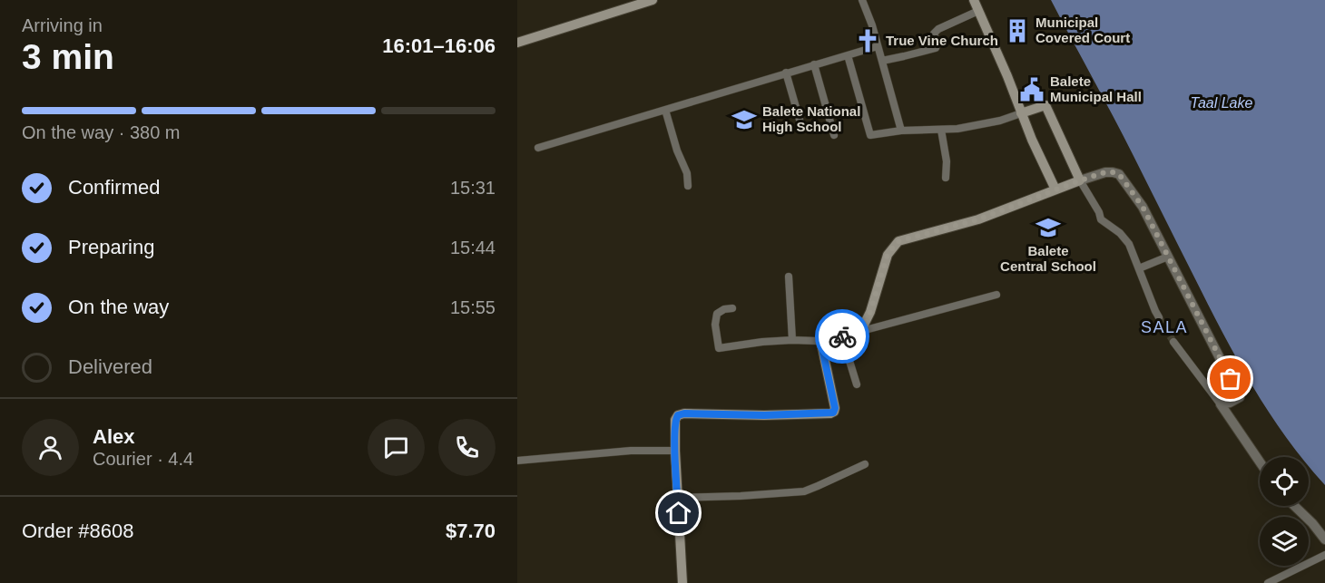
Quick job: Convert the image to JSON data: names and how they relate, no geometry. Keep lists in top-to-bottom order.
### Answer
{
  "districts": ["SALA"],
  "water": ["Taal Lake"],
  "places": {
    "building": ["Municipal Covered Court"],
    "church": ["True Vine Church"],
    "public building": ["Balete Municipal Hall"],
    "school or university": ["Balete National High School", "Balete Central School"]
  },
  "page": {
    "heading": ["3 min", "Arriving in", "16:01–16:06"],
    "panel": [
      "Alex",
      "Courier · 4.4",
      "Order #8608",
      "$7.70"
    ],
    "bar": "On the way · 380 m",
    "list": [
      ["Confirmed", "15:31"],
      ["Preparing", "15:44"],
      ["On the way", "15:55"],
      "Delivered"
    ]
  }
}
